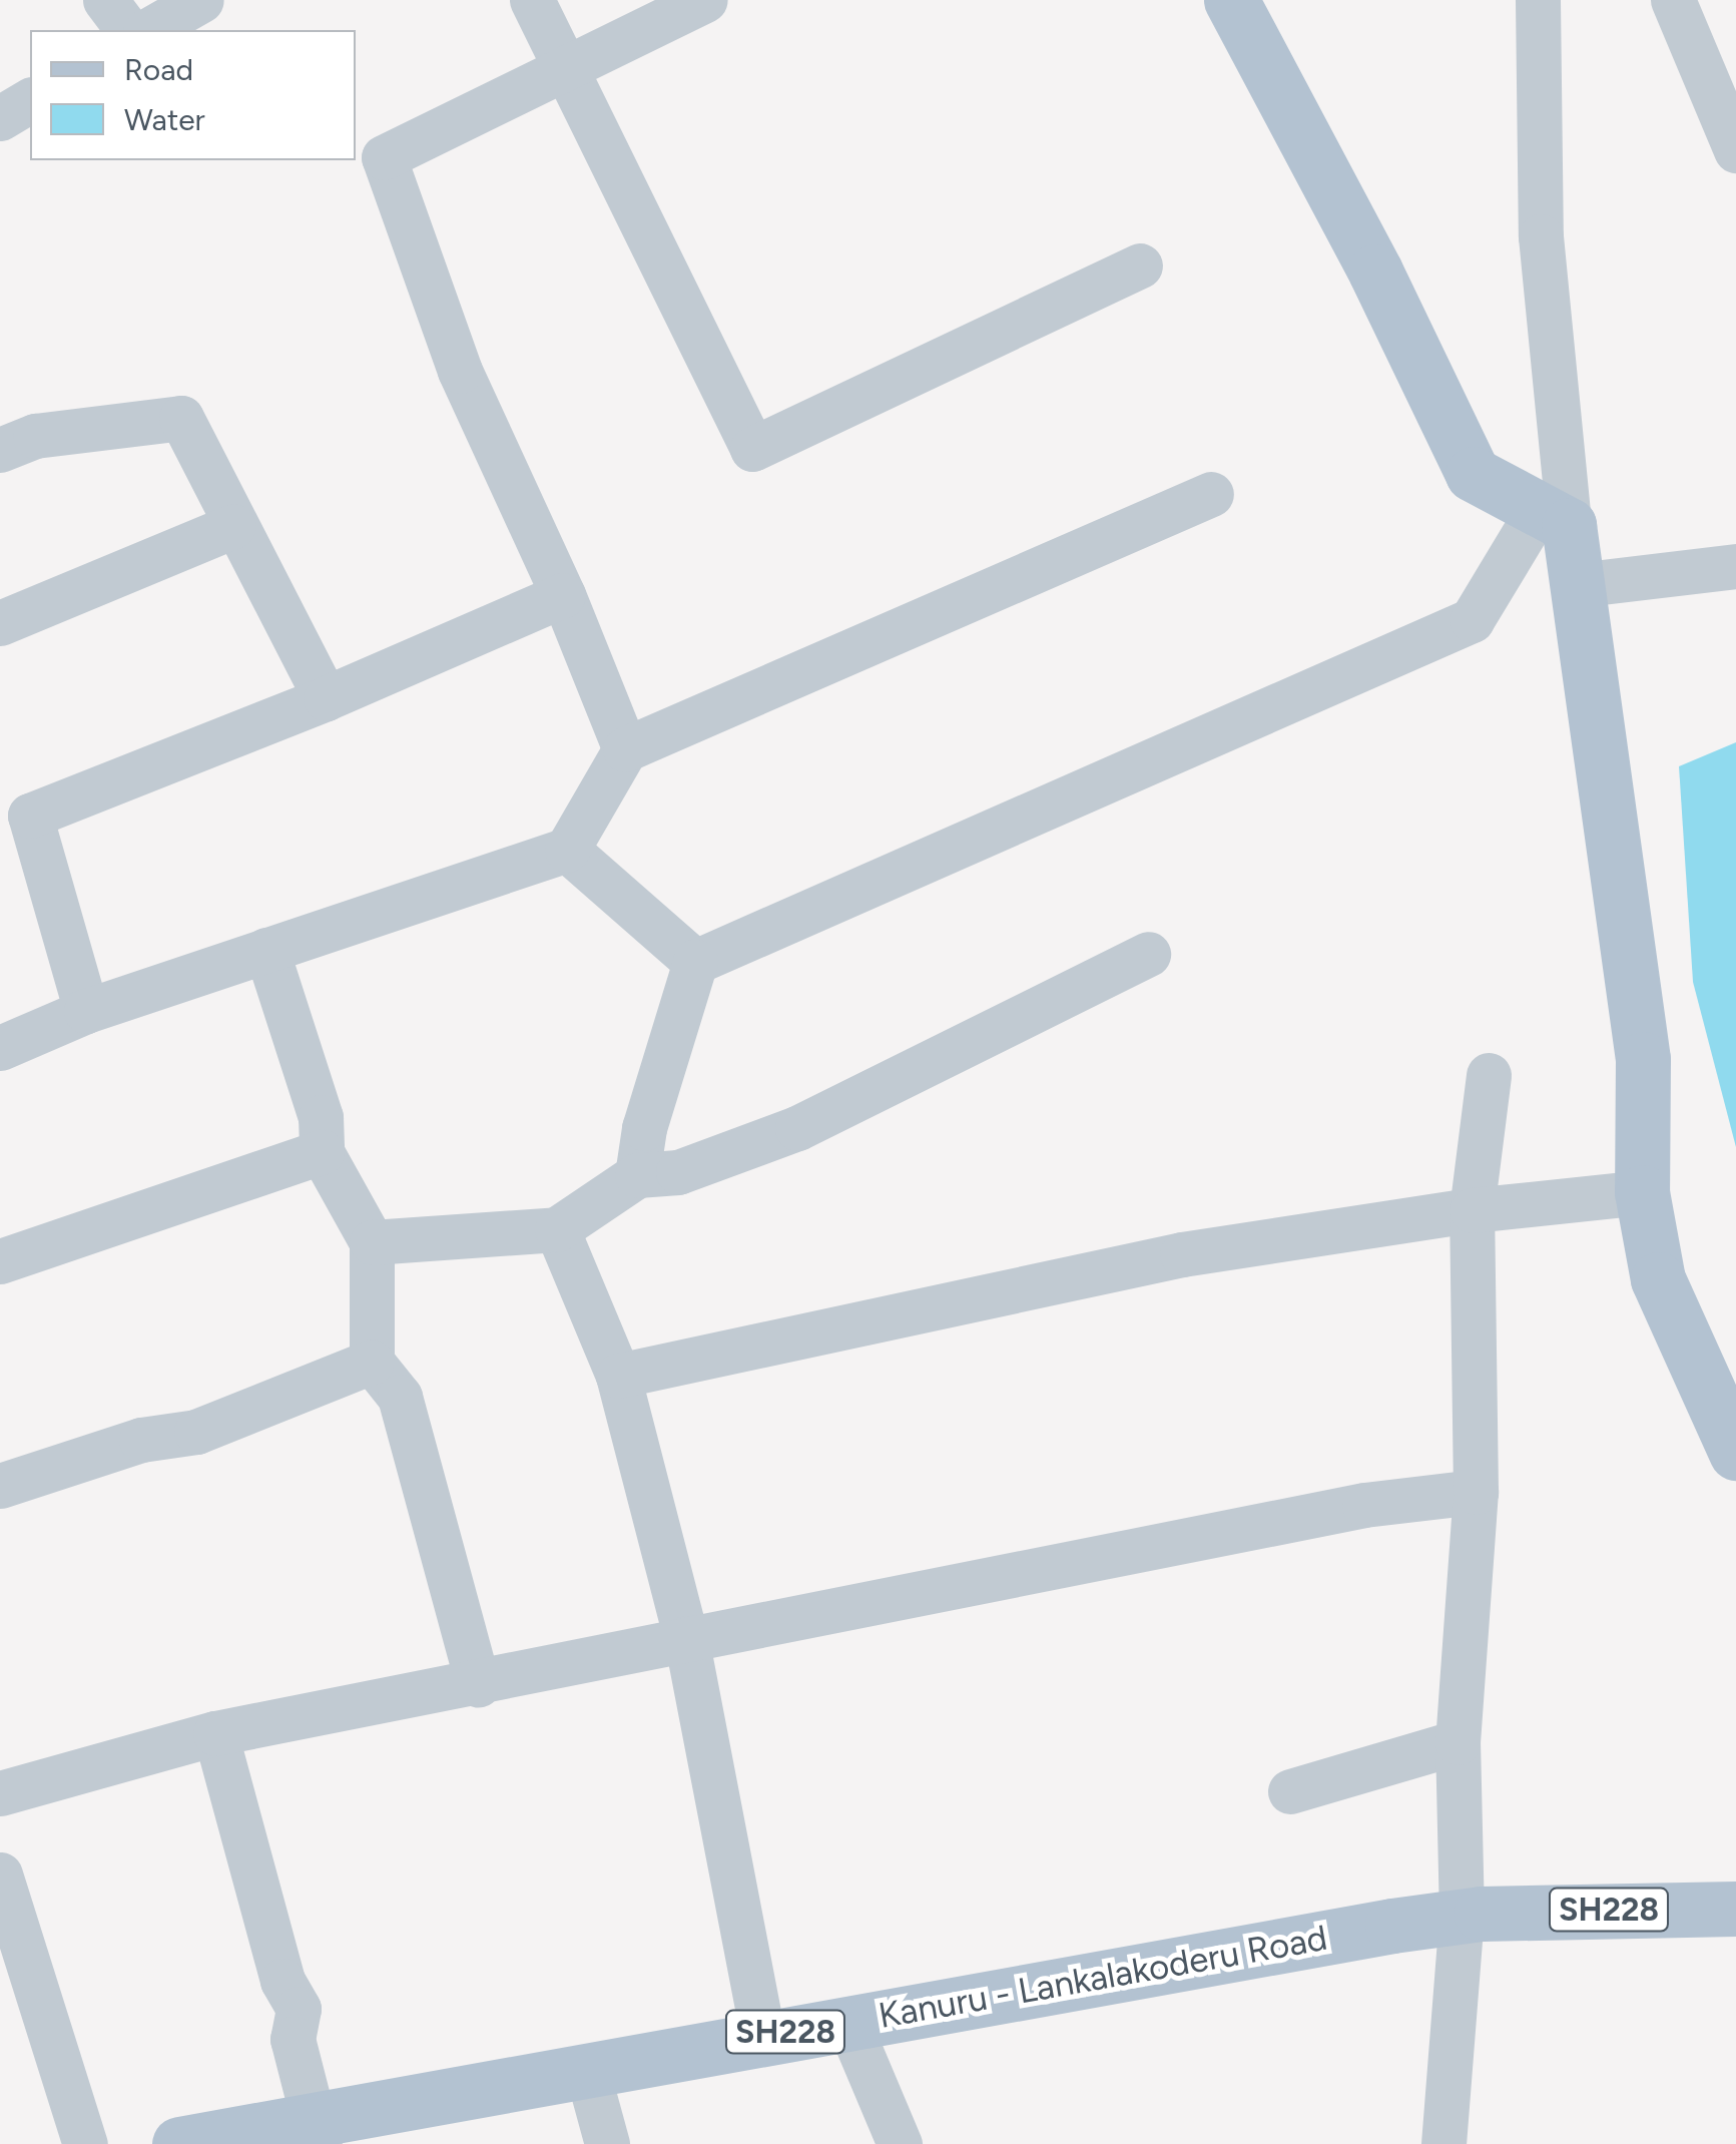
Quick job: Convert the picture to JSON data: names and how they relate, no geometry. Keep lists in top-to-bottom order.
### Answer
{
  "streets": {
    "main road": ["SH228", "Kanuru - Lankalakoderu Road"]
  },
  "legend": ["Road", "Water"]
}
